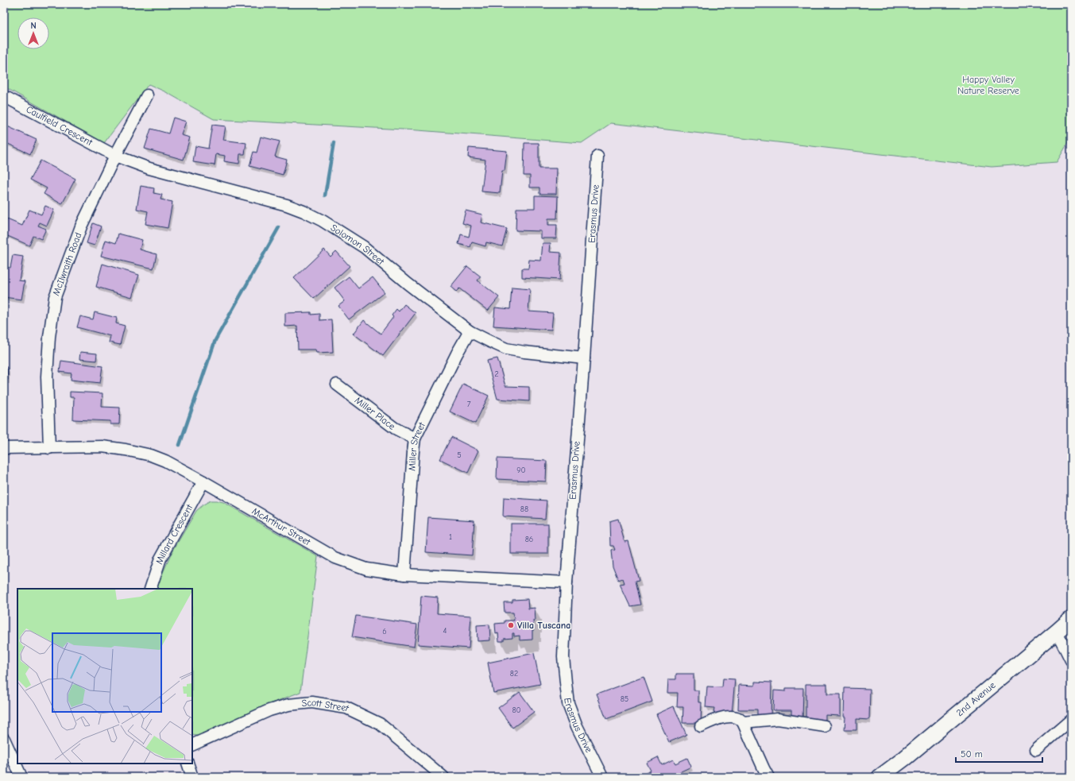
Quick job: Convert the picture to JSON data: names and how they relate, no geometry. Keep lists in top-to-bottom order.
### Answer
{
  "streets": {
    "street": [
      "Caulfield Crescent",
      "Erasmus Drive",
      "Solomon Street",
      "McIlwraith Road",
      "Miller Place",
      "Miller Street",
      "McArthur Street",
      "Millard Crescent",
      "2nd Avenue",
      "Scott Street"
    ]
  },
  "crossings": [
    ["Caulfield Crescent", "Solomon Street"],
    ["Caulfield Crescent", "McIlwraith Road"],
    ["Erasmus Drive", "Solomon Street"],
    ["Erasmus Drive", "McArthur Street"],
    ["Solomon Street", "McIlwraith Road"],
    ["Solomon Street", "Miller Street"],
    ["McIlwraith Road", "McArthur Street"],
    ["Miller Place", "Miller Street"],
    ["Miller Street", "McArthur Street"],
    ["McArthur Street", "Millard Crescent"]
  ],
  "parks": ["Happy Valley Nature Reserve"],
  "places": ["Villa Tuscana"],
  "house_numbers": [
    "2",
    "7",
    "5",
    "90",
    "88",
    "1",
    "86",
    "4",
    "6",
    "82",
    "85",
    "80"
  ],
  "scale_bar": "50 m",
  "north": "top"
}
